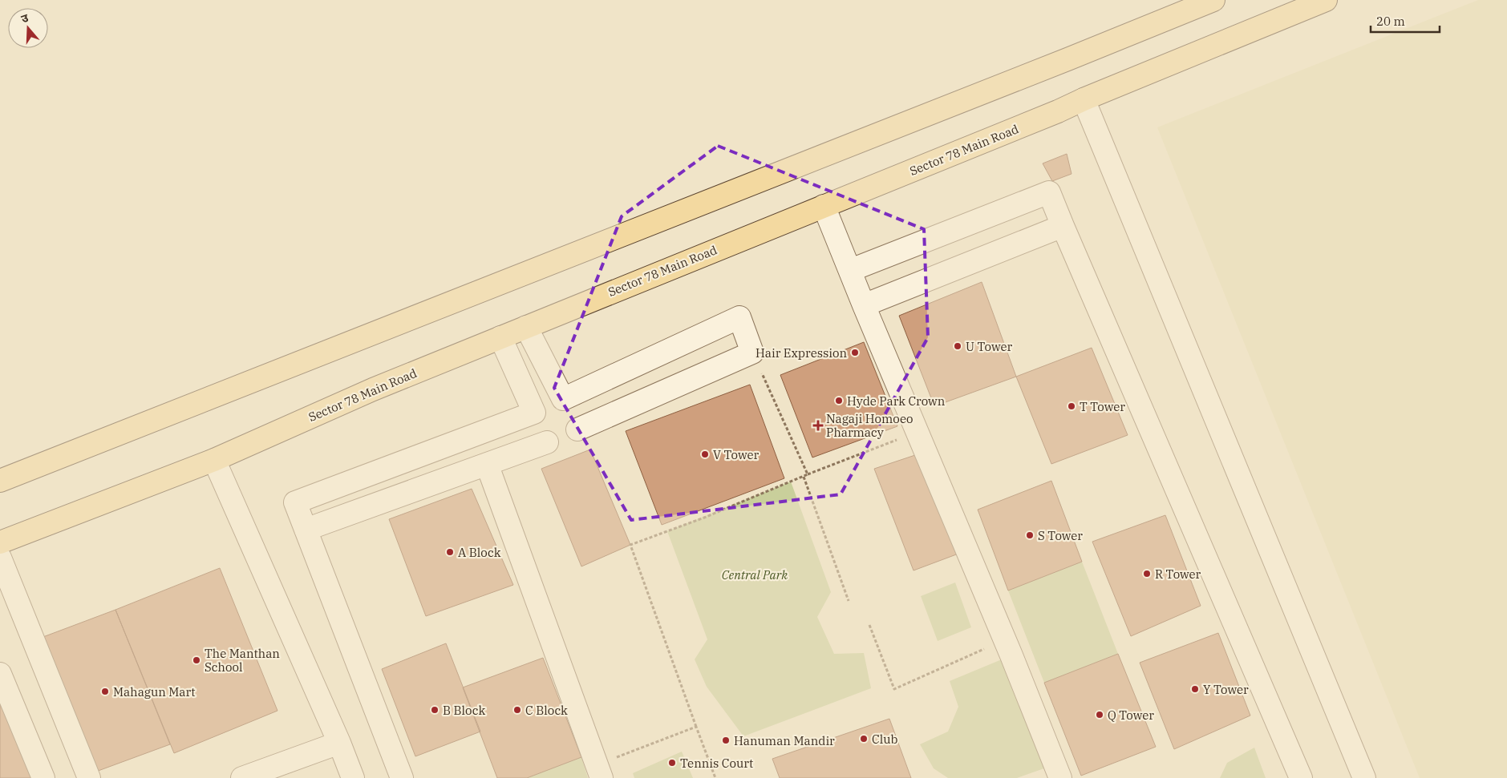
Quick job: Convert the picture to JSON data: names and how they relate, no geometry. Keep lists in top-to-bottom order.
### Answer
{
  "streets": {
    "main road": ["Sector 78 Main Road"]
  },
  "parks": ["Central Park"],
  "places": {
    "other": [
      "U Tower",
      "Hair Expression",
      "Hyde Park Crown",
      "T Tower",
      "V Tower",
      "S Tower",
      "A Block",
      "R Tower",
      "The Manthan School",
      "Y Tower",
      "Mahagun Mart",
      "B Block",
      "C Block",
      "Q Tower",
      "Club",
      "Hanuman Mandir",
      "Tennis Court"
    ],
    "health": ["Nagaji Homoeo Pharmacy"]
  },
  "scale_bar": "20 m",
  "north": "top"
}
